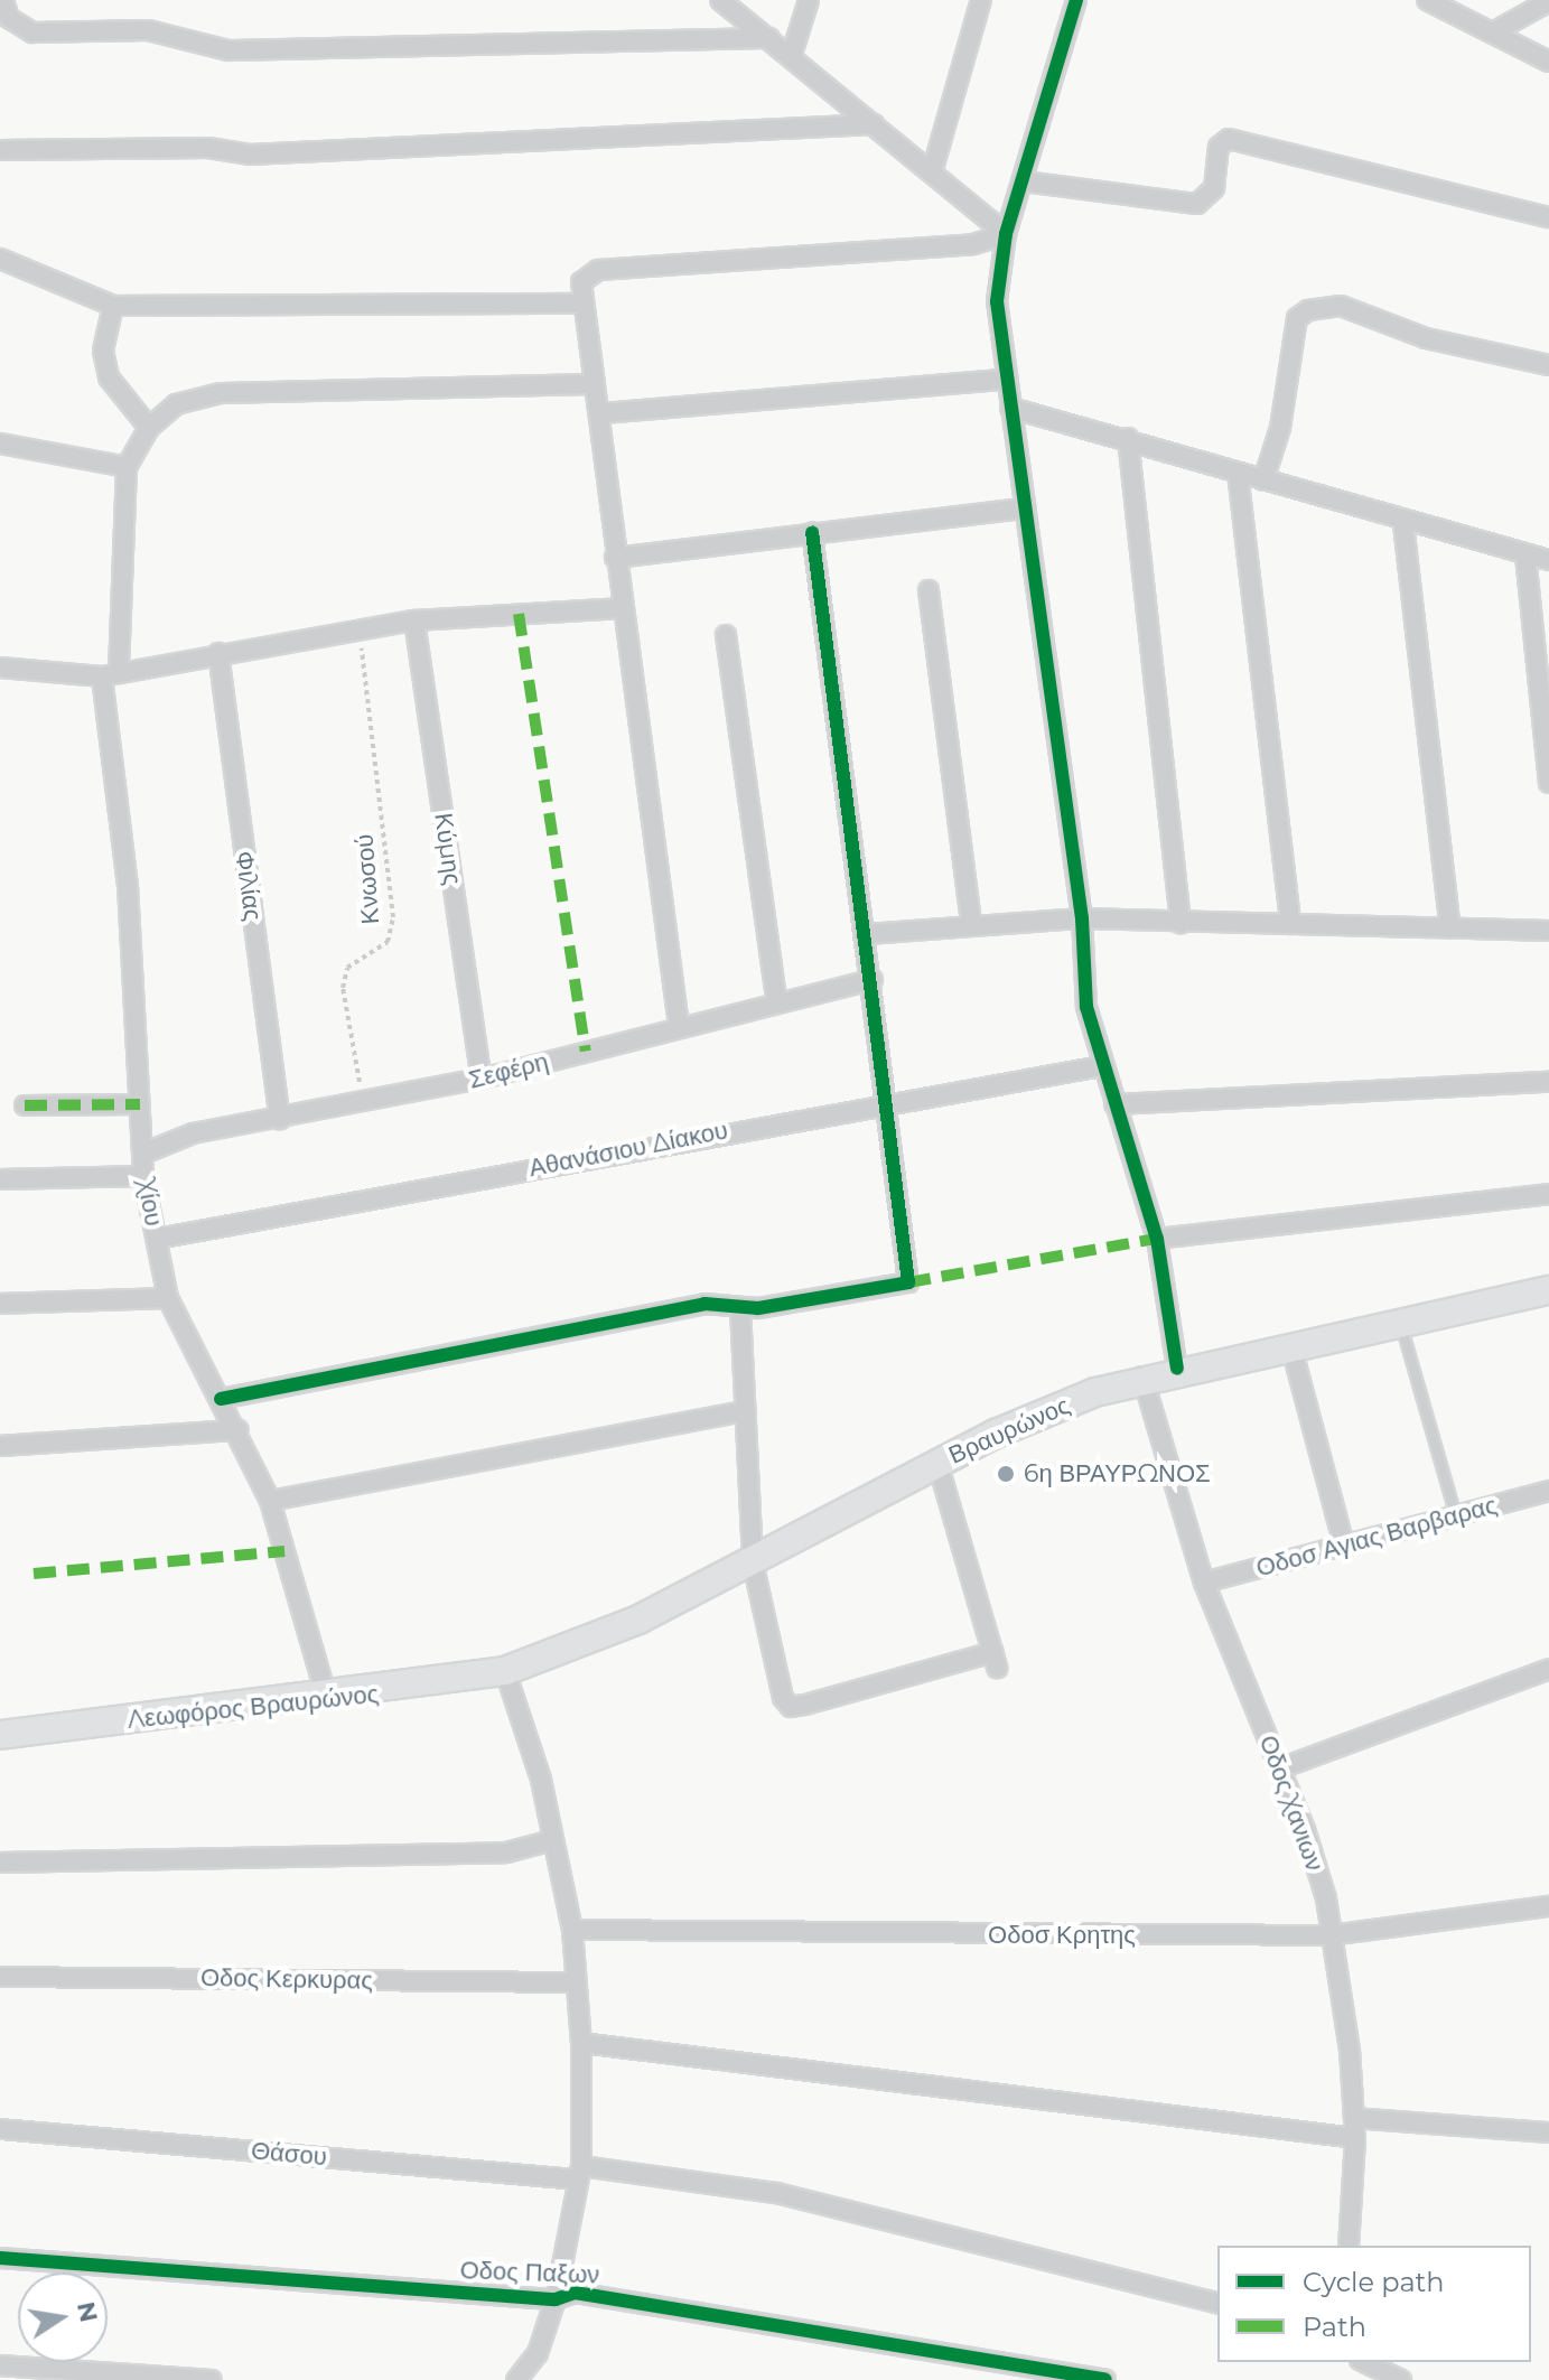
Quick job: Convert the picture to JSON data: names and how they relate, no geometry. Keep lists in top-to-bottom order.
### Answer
{
  "streets": {
    "main road": ["Βραυρώνος", "Λεωφόρος Βραυρώνος"],
    "street": [
      "Κύμης",
      "Φιλίας",
      "Σεφέρη",
      "Αθανάσιου Δίακου",
      "Χίου",
      "Οδοσ Αγιας Βαρβαρας",
      "Οδος Χανιων",
      "Οδοσ Κρητης",
      "Οδος Κερκυρας",
      "Θάσου",
      "Οδος Παξων"
    ],
    "path": ["Κνωσού"]
  },
  "crossings": [
    ["Κύμης", "Σεφέρη"],
    ["Κνωσού", "Σεφέρη"],
    ["Φιλίας", "Σεφέρη"],
    ["Σεφέρη", "Χίου"],
    ["Αθανάσιου Δίακου", "Χίου"],
    ["Χίου", "Λεωφόρος Βραυρώνος"],
    ["Βραυρώνος", "Λεωφόρος Βραυρώνος"],
    ["Βραυρώνος", "Οδος Χανιων"],
    ["Οδοσ Αγιας Βαρβαρας", "Οδος Χανιων"],
    ["Οδος Χανιων", "Οδοσ Κρητης"]
  ],
  "places": ["6η ΒΡΑΥΡΩΝΟΣ"],
  "legend": ["Cycle path", "Path"],
  "north": "right"
}
